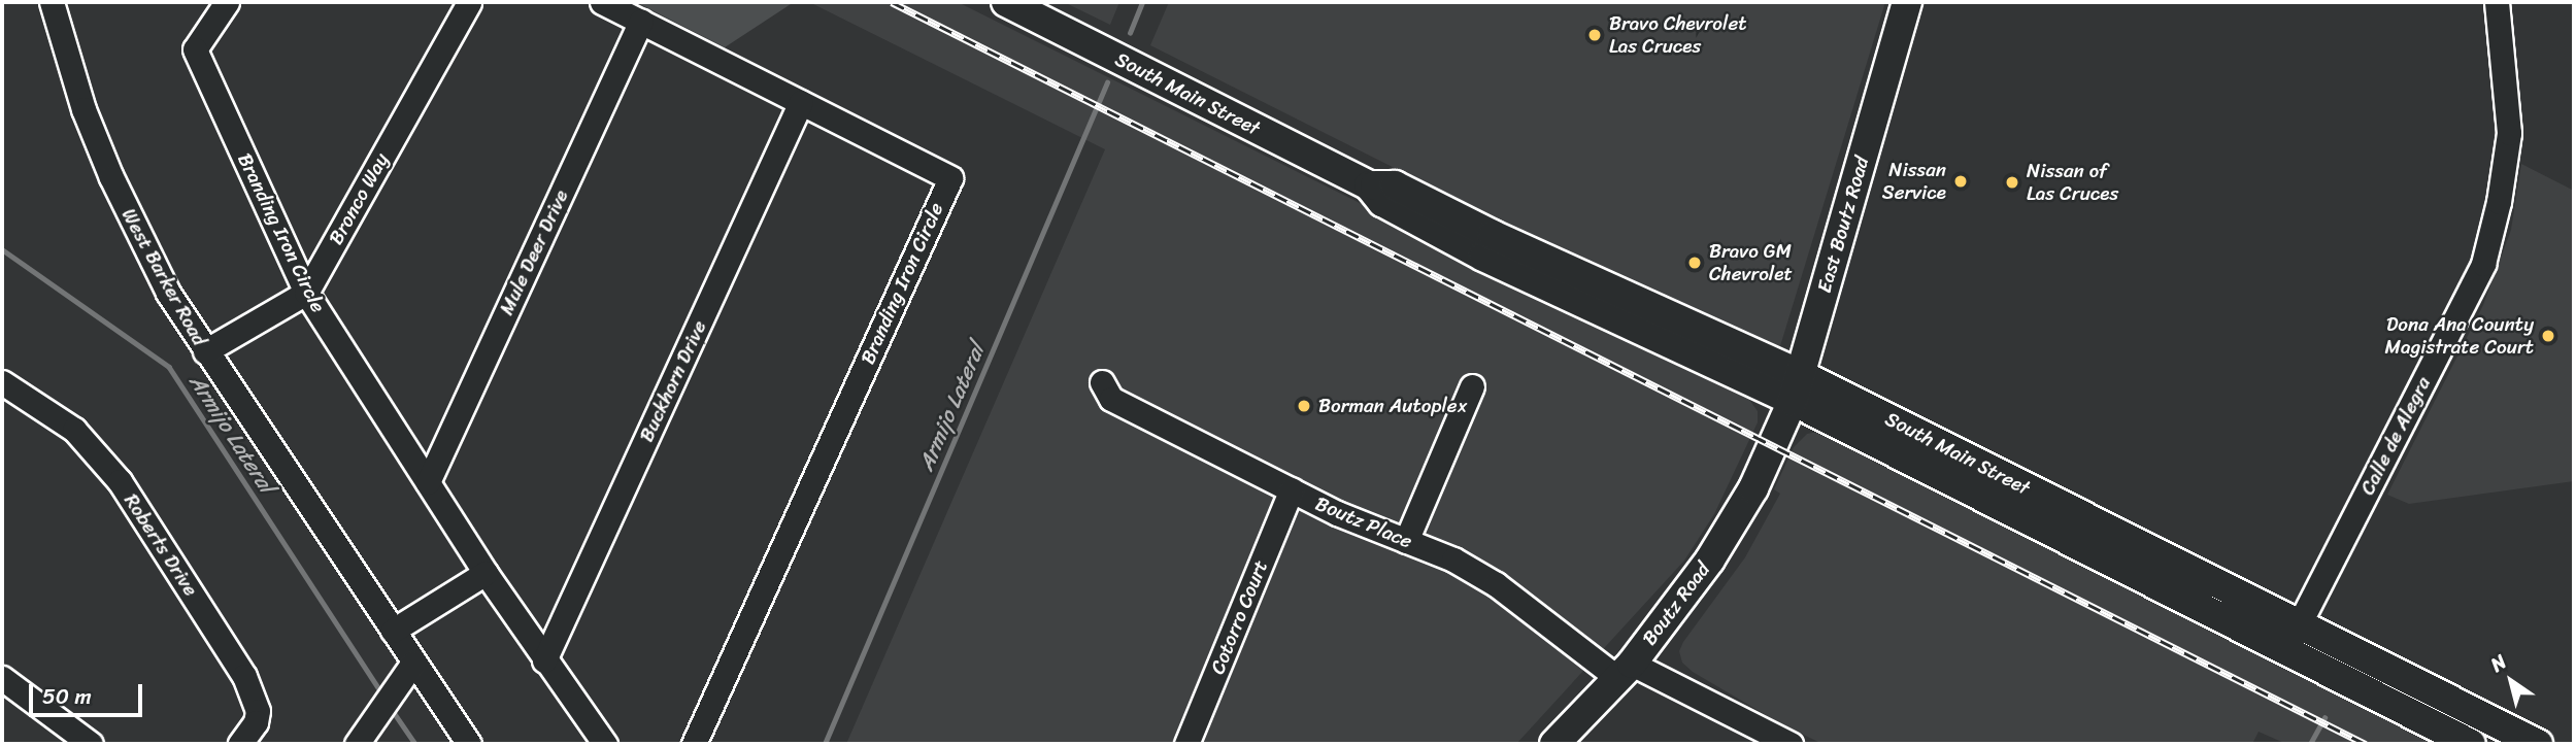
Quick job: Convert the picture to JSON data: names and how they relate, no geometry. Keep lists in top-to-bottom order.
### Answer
{
  "streets": {
    "main road": ["South Main Street", "East Boutz Road", "Boutz Road"],
    "street": [
      "Bronco Way",
      "Branding Iron Circle",
      "Mule Deer Drive",
      "West Barker Road",
      "Buckhorn Drive",
      "Calle de Alegra",
      "Boutz Place",
      "Roberts Drive",
      "Cotorro Court"
    ]
  },
  "crossings": [
    ["South Main Street", "East Boutz Road"],
    ["South Main Street", "Calle de Alegra"],
    ["Bronco Way", "Branding Iron Circle"],
    ["East Boutz Road", "Boutz Road"],
    ["Branding Iron Circle", "Mule Deer Drive"],
    ["Branding Iron Circle", "Buckhorn Drive"],
    ["Boutz Place", "Boutz Road"],
    ["Boutz Place", "Cotorro Court"]
  ],
  "water": ["Armijo Lateral"],
  "places": [
    "Bravo Chevrolet Las Cruces",
    "Nissan Service",
    "Nissan of Las Cruces",
    "Bravo GM Chevrolet",
    "Dona Ana County Magistrate Court",
    "Borman Autoplex"
  ],
  "scale_bar": "50 m",
  "north": "top left"
}
